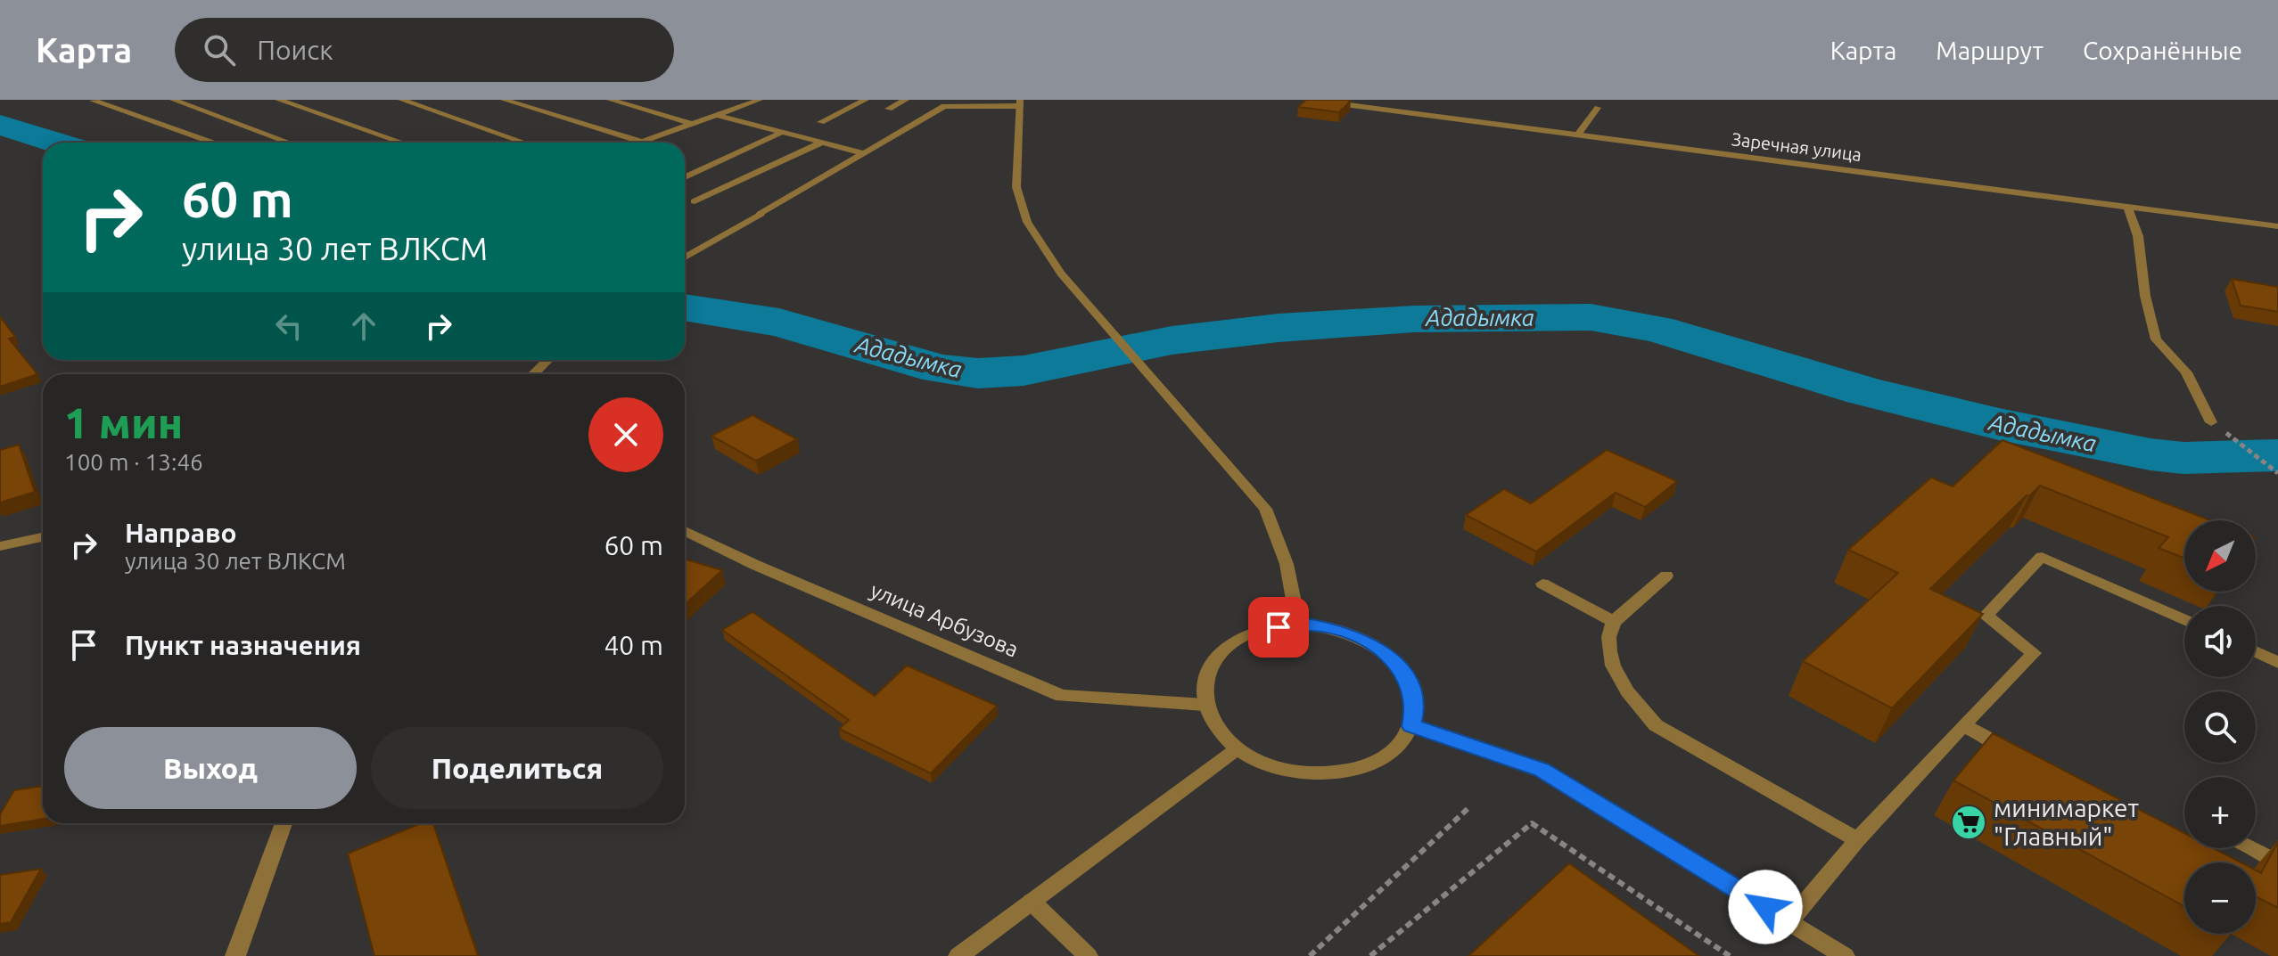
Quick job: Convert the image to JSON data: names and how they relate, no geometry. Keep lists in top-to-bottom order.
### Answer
{
  "streets": {
    "street": ["Заречная улица", "улица Арбузова"]
  },
  "water": ["Ададымка"],
  "places": {
    "supermarket": ["минимаркет \"Главный\""]
  },
  "north": "bottom left",
  "page": {
    "header": "Карта",
    "search": "Поиск",
    "nav": ["Карта", "Маршрут", "Сохранённые"],
    "turn": ["60 m", "улица 30 лет ВЛКСМ"],
    "heading": ["1 мин", "100 m · 13:46"],
    "list": [
      {
        "name": "Направо",
        "note": "улица 30 лет ВЛКСМ",
        "value": "60 m"
      },
      {
        "name": "Пункт назначения",
        "value": "40 m"
      }
    ],
    "map_buttons": ["+", "−"],
    "buttons": ["Выход", "Поделиться"]
  }
}
